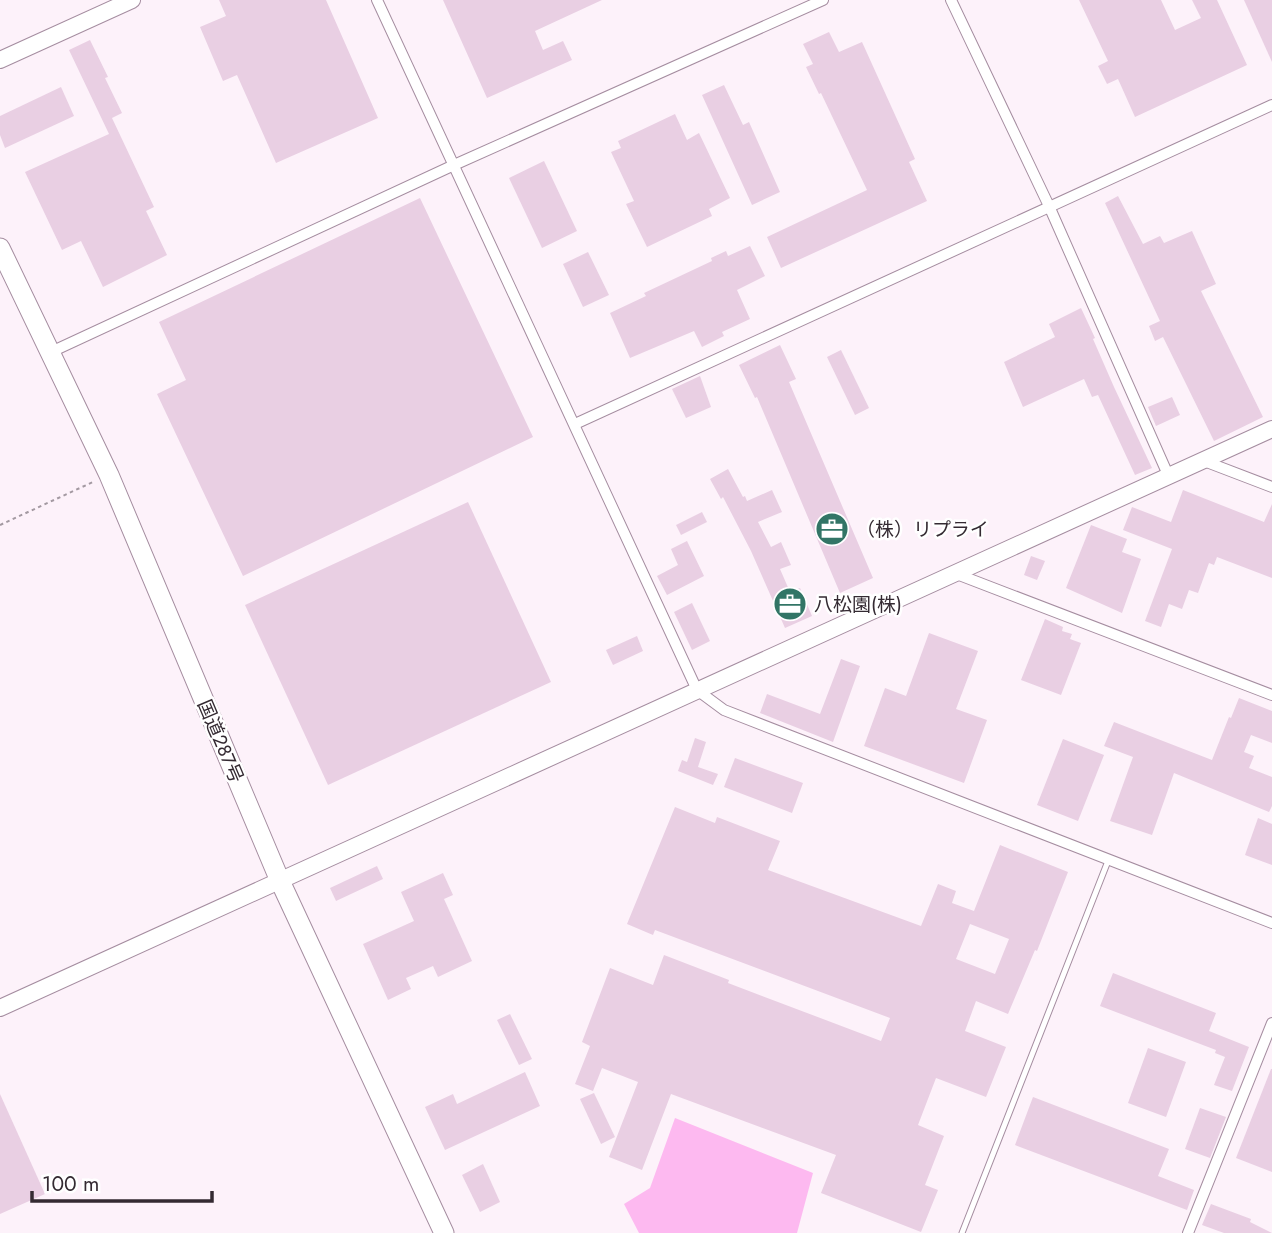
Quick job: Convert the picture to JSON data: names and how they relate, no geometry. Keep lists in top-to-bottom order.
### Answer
{
  "streets": {
    "highway": ["国道287号"]
  },
  "places": {
    "office": ["（株）リプライ", "八松園(株)"]
  },
  "scale_bar": "100 m"
}
